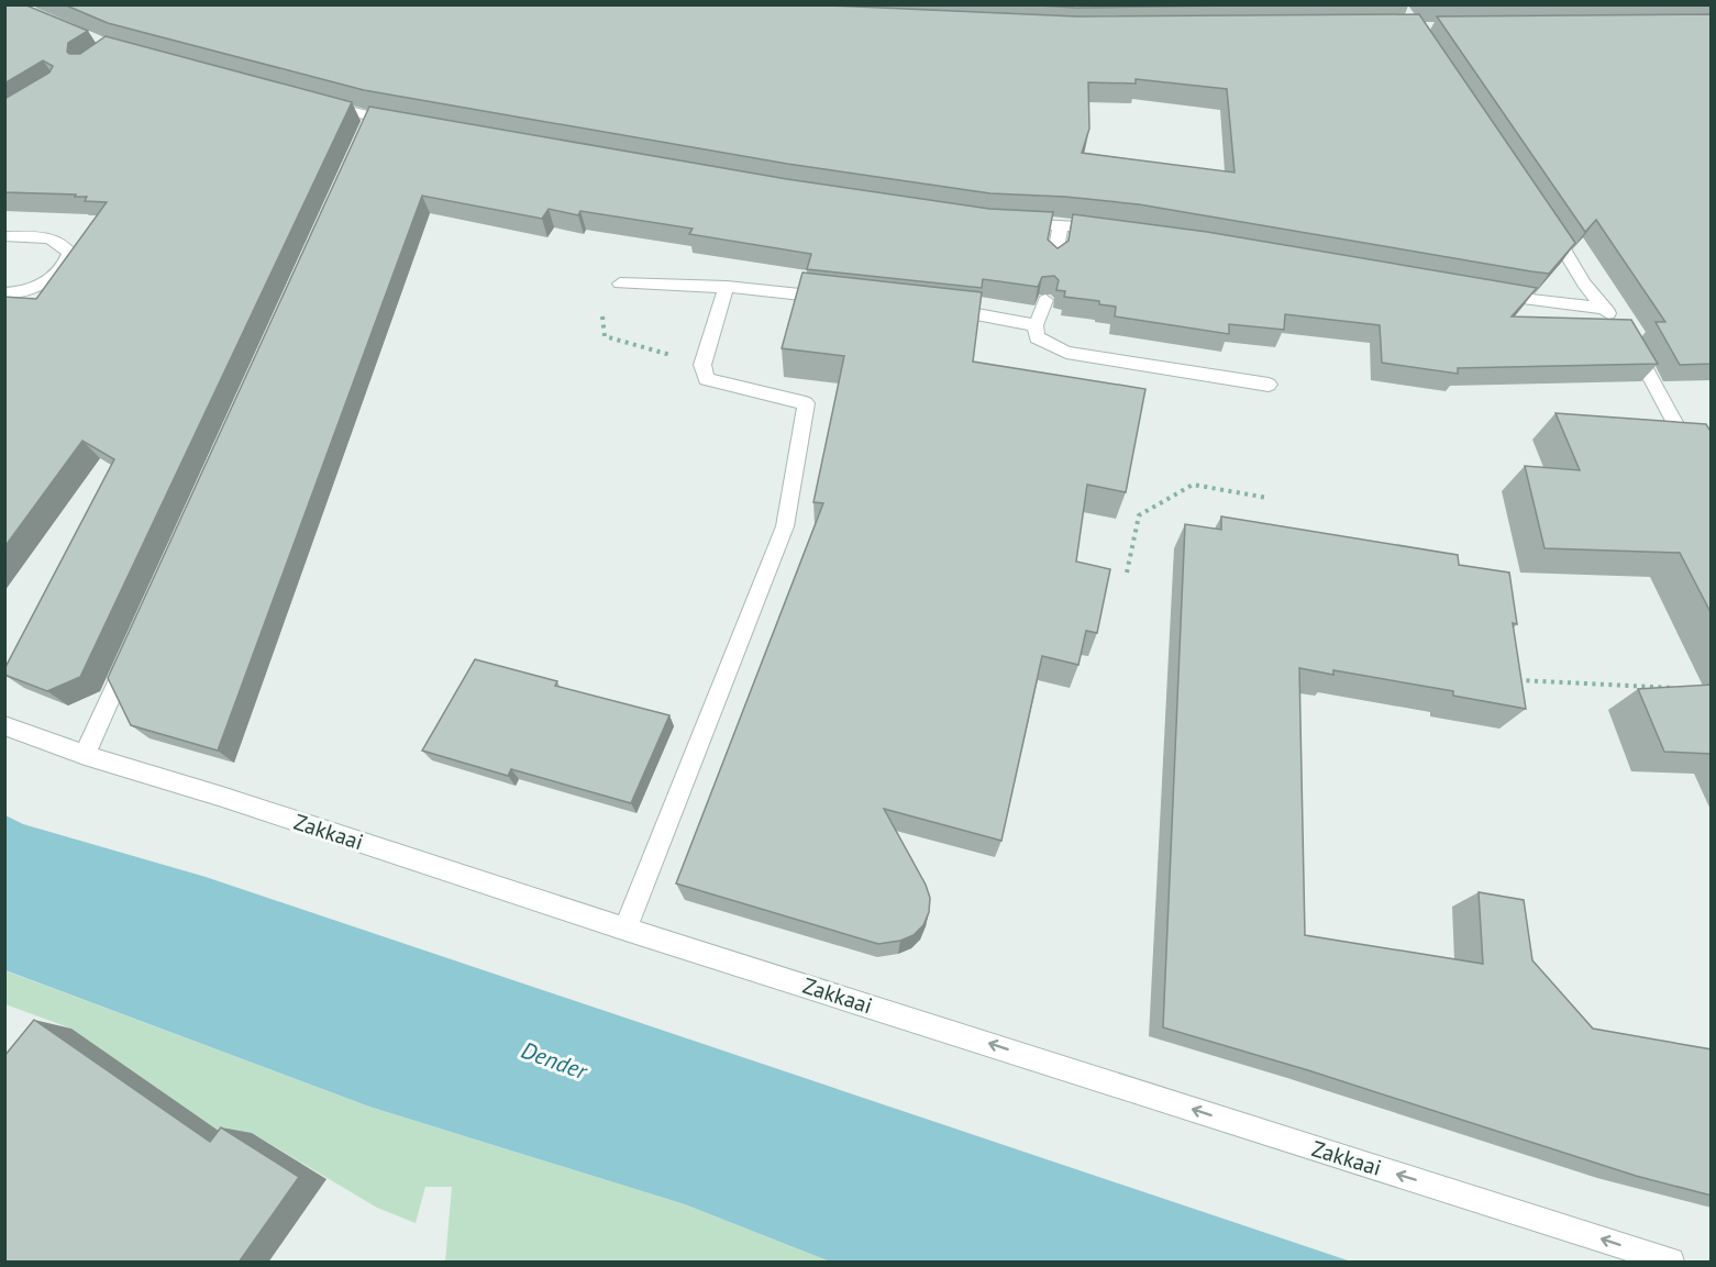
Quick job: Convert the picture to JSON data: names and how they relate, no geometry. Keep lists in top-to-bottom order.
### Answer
{
  "streets": {
    "street": ["Zakkaai"]
  },
  "one_way": ["Zakkaai"],
  "water": ["Dender"]
}
